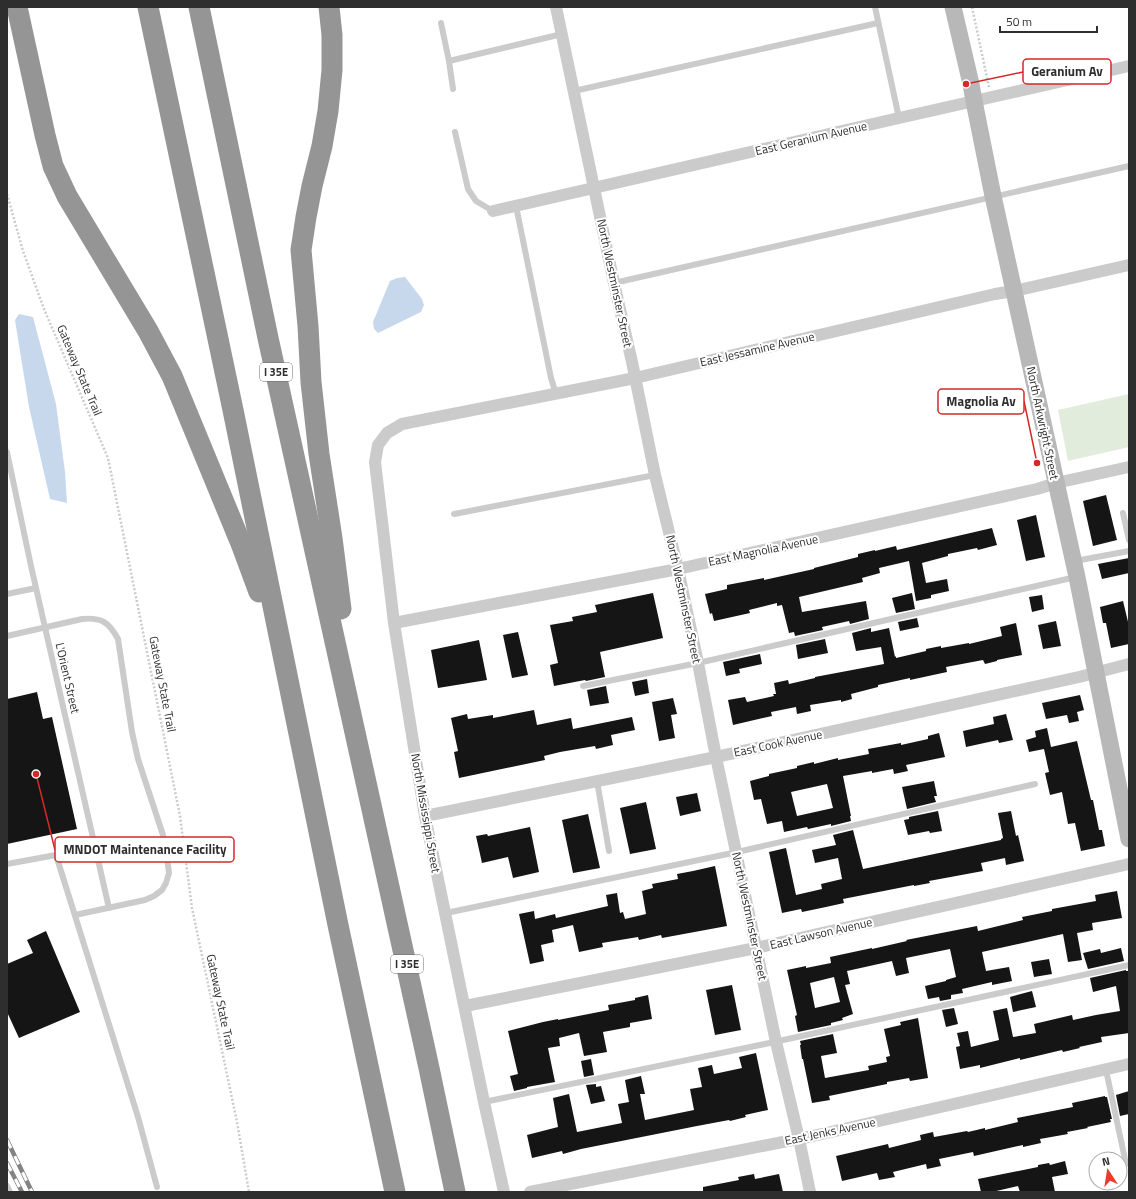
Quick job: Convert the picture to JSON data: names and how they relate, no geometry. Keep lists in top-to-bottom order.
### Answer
{
  "streets": {
    "highway": ["I 35E"],
    "street": [
      "East Geranium Avenue",
      "North Westminster Street",
      "East Jessamine Avenue",
      "North Arkwright Street",
      "East Magnolia Avenue",
      "East Cook Avenue",
      "North Mississippi Street",
      "East Lawson Avenue",
      "East Jenks Avenue"
    ],
    "lane": ["L'Orient Street"],
    "path": ["Gateway State Trail"]
  },
  "crossings": [
    ["East Geranium Avenue", "North Westminster Street"],
    ["East Geranium Avenue", "North Arkwright Street"],
    ["North Westminster Street", "East Jessamine Avenue"],
    ["North Westminster Street", "East Magnolia Avenue"],
    ["North Westminster Street", "East Cook Avenue"],
    ["North Westminster Street", "East Lawson Avenue"],
    ["North Westminster Street", "East Jenks Avenue"],
    ["East Jessamine Avenue", "North Arkwright Street"],
    ["East Jessamine Avenue", "North Mississippi Street"],
    ["North Arkwright Street", "East Magnolia Avenue"],
    ["North Arkwright Street", "East Cook Avenue"],
    ["East Magnolia Avenue", "North Mississippi Street"],
    ["East Cook Avenue", "North Mississippi Street"],
    ["North Mississippi Street", "East Lawson Avenue"]
  ],
  "places": ["Geranium Av", "Magnolia Av", "MNDOT Maintenance Facility"],
  "scale_bar": "50 m",
  "north": "top"
}
